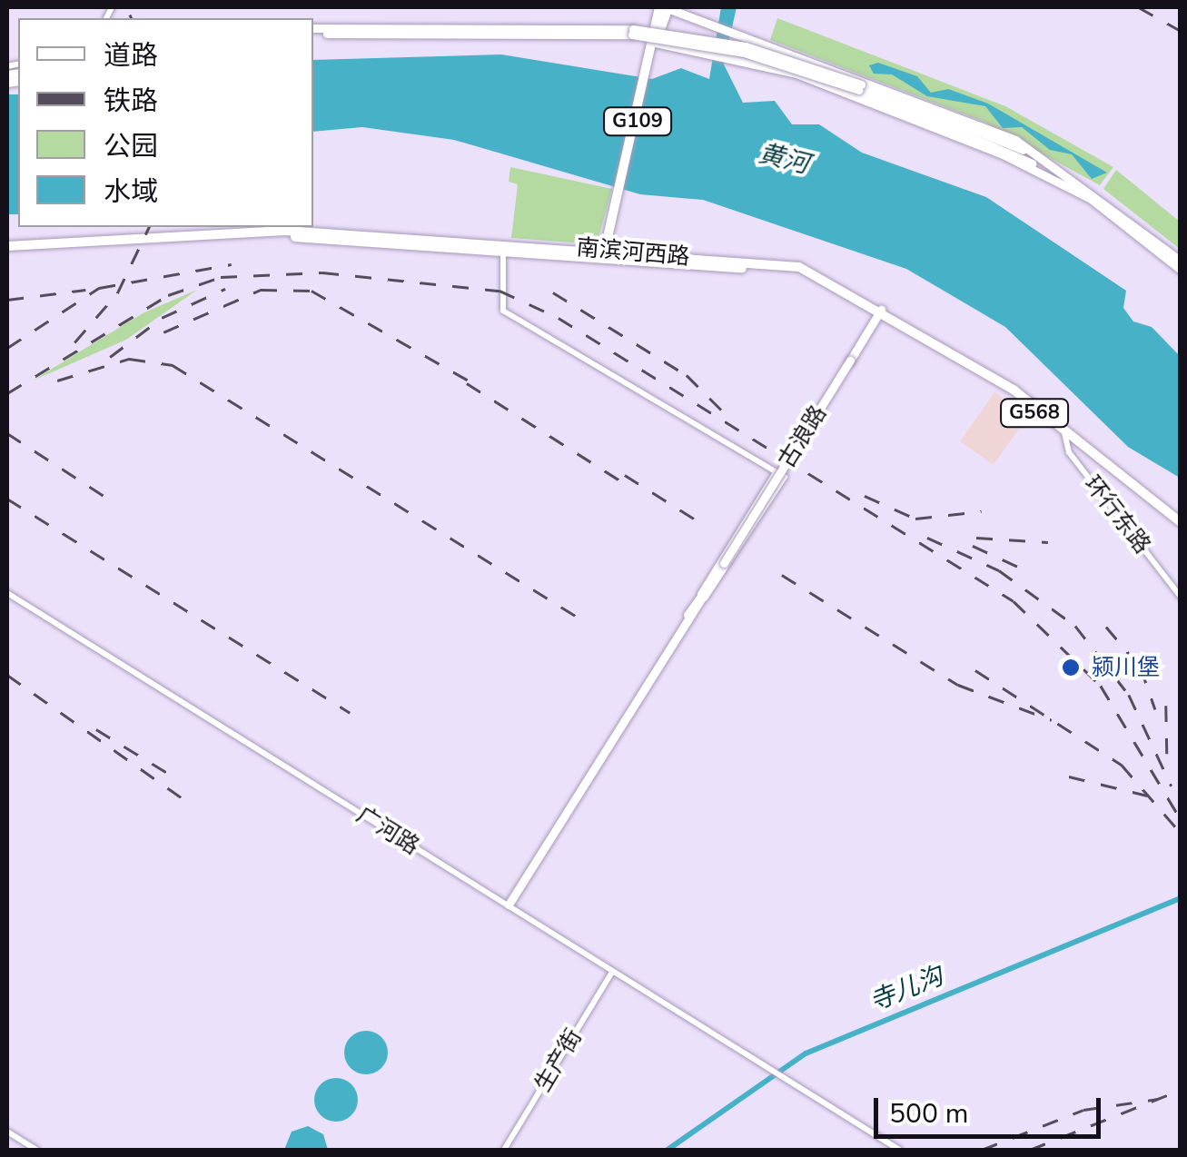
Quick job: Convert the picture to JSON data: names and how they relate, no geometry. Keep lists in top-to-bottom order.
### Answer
{
  "streets": {
    "highway": ["G109", "南滨河西路", "G568"],
    "main road": ["古浪路"],
    "street": ["环行东路", "广河路", "生产街"]
  },
  "crossings": [
    ["G109", "南滨河西路"],
    ["南滨河西路", "古浪路"],
    ["南滨河西路", "环行东路"],
    ["古浪路", "广河路"],
    ["广河路", "生产街"]
  ],
  "water": ["黄河", "寺儿沟"],
  "places": ["颍川堡"],
  "legend": [
    "道路",
    "铁路",
    "公园",
    "水域"
  ],
  "scale_bar": "500 m"
}
